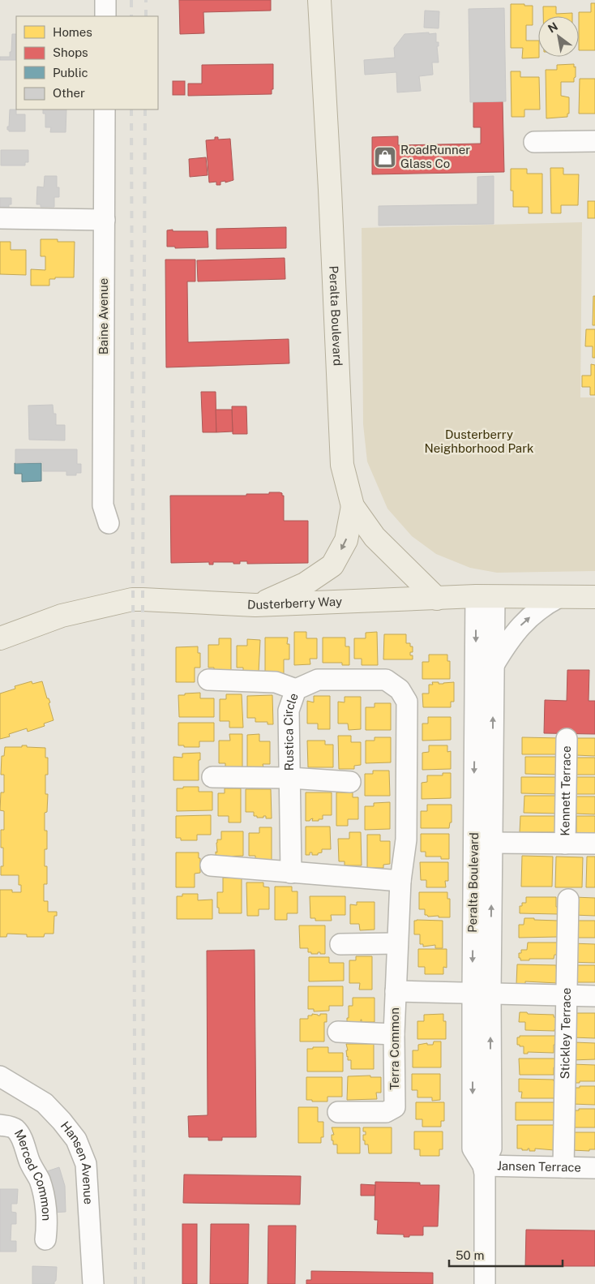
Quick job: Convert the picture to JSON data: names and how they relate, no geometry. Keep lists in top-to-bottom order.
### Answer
{
  "streets": {
    "main road": ["Peralta Boulevard", "Dusterberry Way"],
    "street": [
      "Baine Avenue",
      "Rustica Circle",
      "Kennett Terrace",
      "Stickley Terrace",
      "Terra Common",
      "Hansen Avenue",
      "Jansen Terrace",
      "Merced Common"
    ]
  },
  "crossings": [
    ["Peralta Boulevard", "Dusterberry Way"],
    ["Peralta Boulevard", "Jansen Terrace"],
    ["Rustica Circle", "Terra Common"],
    ["Stickley Terrace", "Jansen Terrace"]
  ],
  "parks": ["Dusterberry Neighborhood Park"],
  "places": {
    "shop": ["RoadRunner Glass Co"]
  },
  "legend": [
    "Homes",
    "Shops",
    "Public",
    "Other"
  ],
  "scale_bar": "50 m",
  "north": "top left"
}
